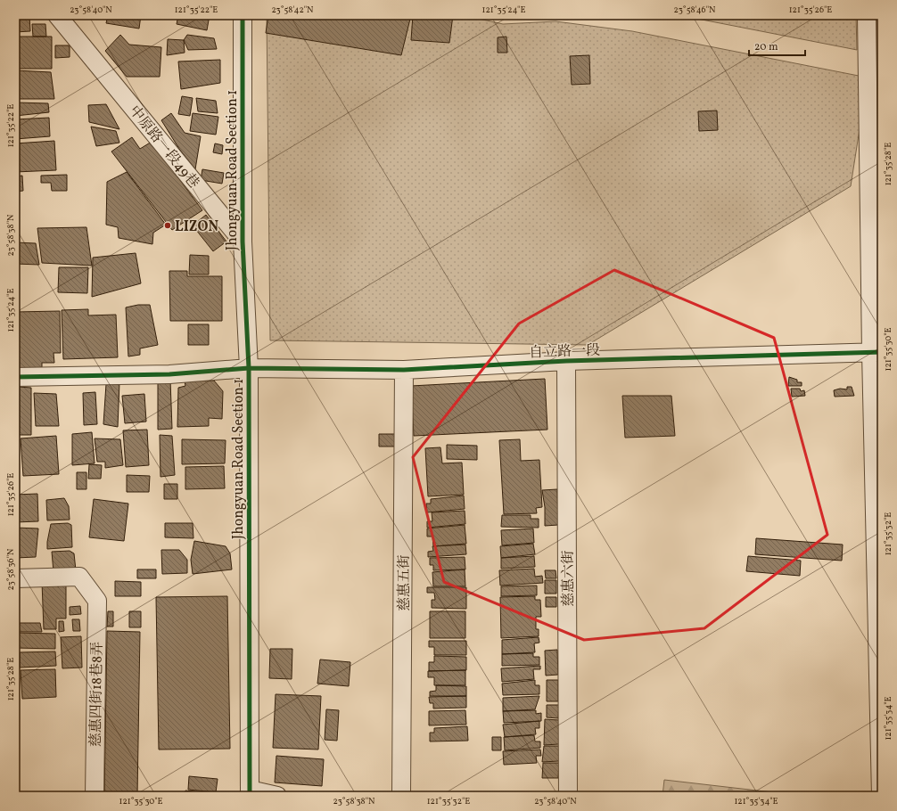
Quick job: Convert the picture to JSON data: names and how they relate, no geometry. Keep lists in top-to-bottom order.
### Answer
{
  "streets": {
    "street": [
      "中原路一段49巷",
      "Jhongyuan Road Section 1",
      "自立路一段",
      "慈惠六街",
      "慈惠五街",
      "慈惠四街18巷8弄"
    ]
  },
  "crossings": [
    ["中原路一段49巷", "Jhongyuan Road Section 1"],
    ["Jhongyuan Road Section 1", "自立路一段"],
    ["自立路一段", "慈惠六街"],
    ["自立路一段", "慈惠五街"]
  ],
  "places": ["LIZON"],
  "scale_bar": "20 m",
  "coordinates": [
    "23°58'40\"N",
    "121°35'22\"E",
    "23°58'42\"N",
    "121°35'24\"E",
    "23°58'46\"N",
    "121°35'26\"E",
    "121°35'28\"E",
    "23°58'38\"N",
    "121°35'30\"E",
    "121°35'32\"E",
    "23°58'36\"N",
    "121°35'34\"E"
  ]
}
